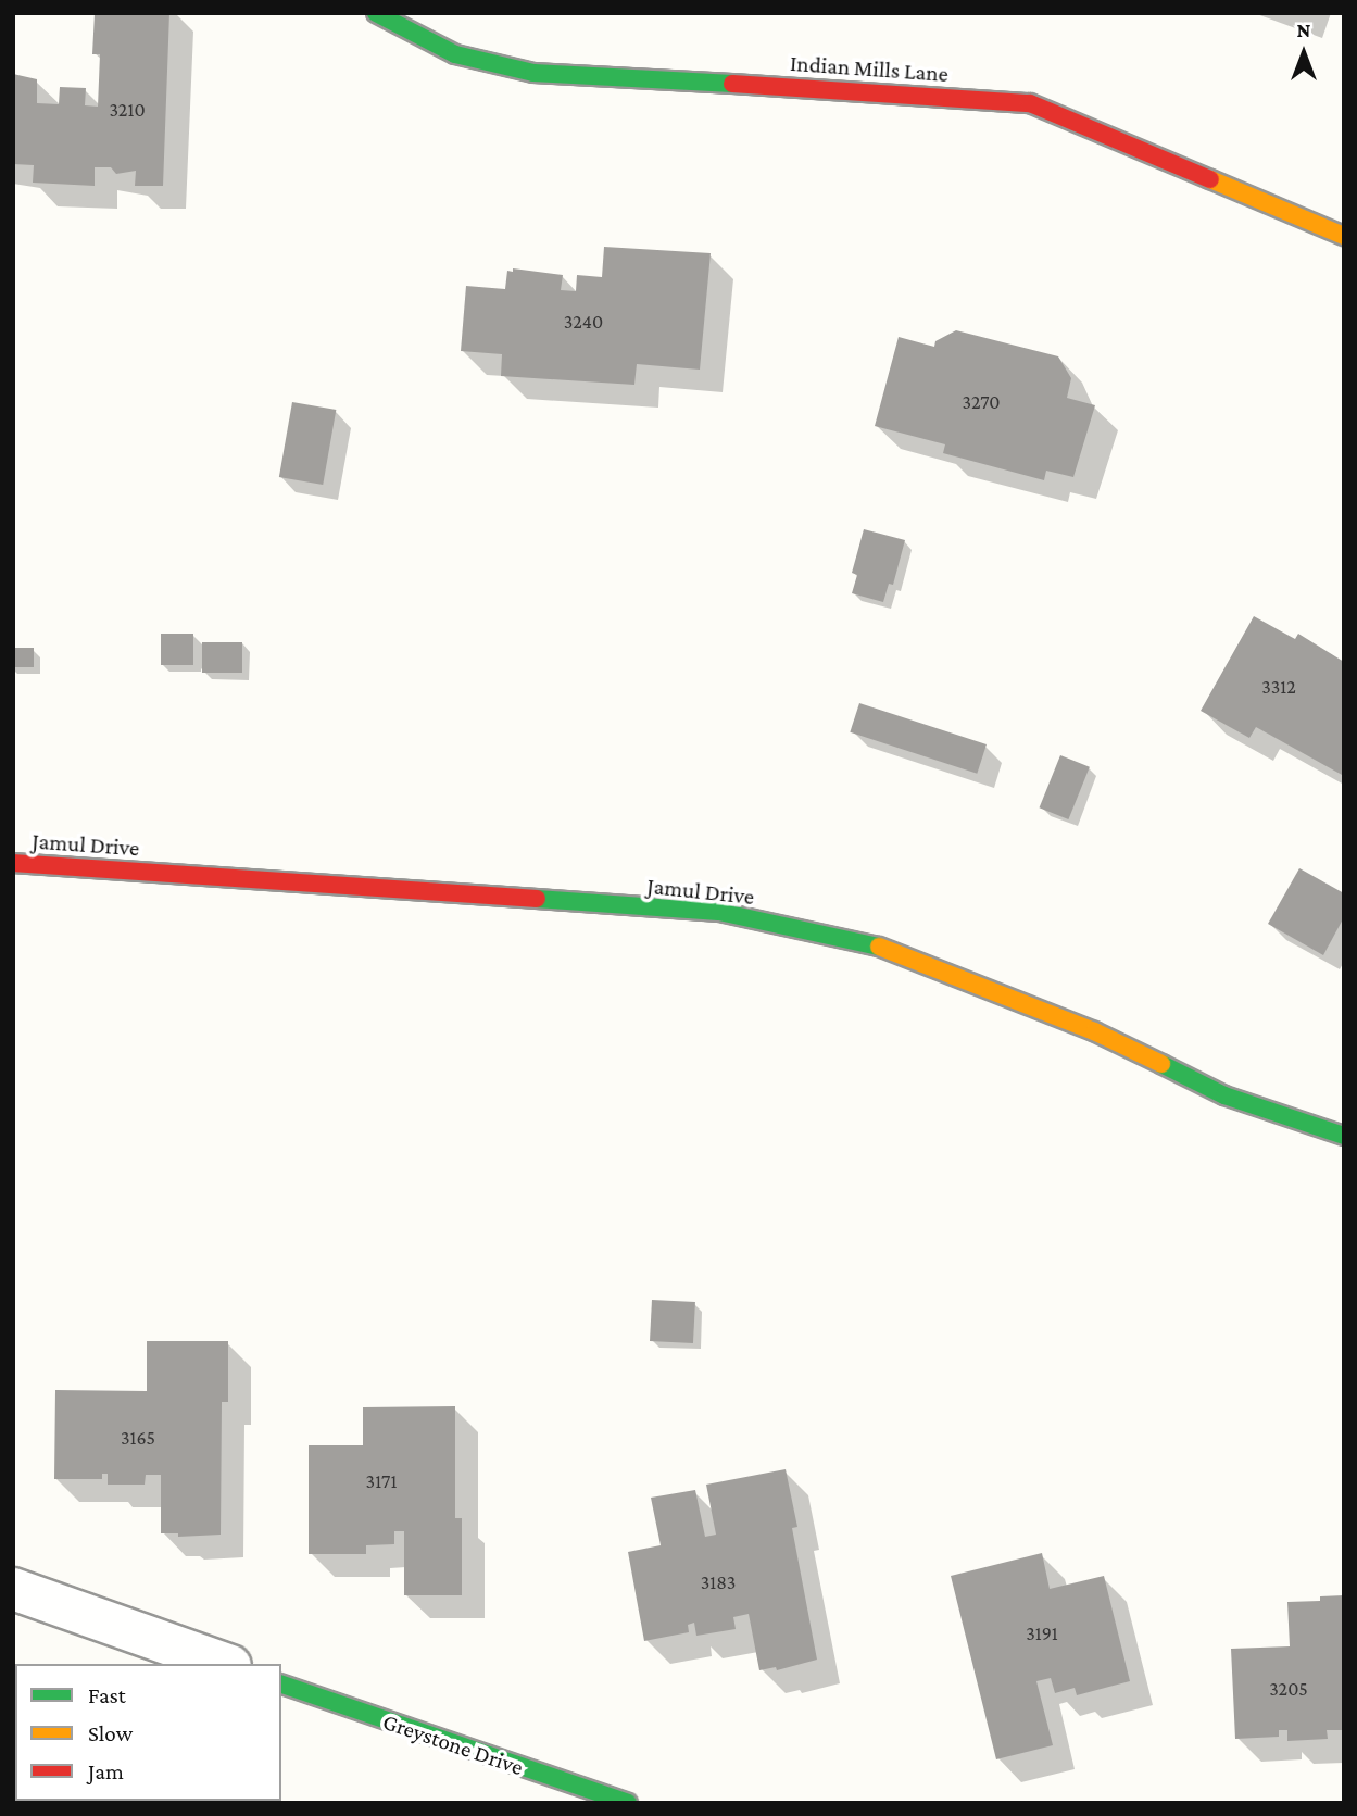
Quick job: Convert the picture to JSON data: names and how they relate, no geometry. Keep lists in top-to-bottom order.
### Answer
{
  "streets": {
    "street": ["Indian Mills Lane", "Jamul Drive", "Greystone Drive"]
  },
  "house_numbers": [
    "3210",
    "3240",
    "3270",
    "3312",
    "3165",
    "3171",
    "3183",
    "3191",
    "3205"
  ],
  "legend": ["Fast", "Slow", "Jam"],
  "north": "top"
}
